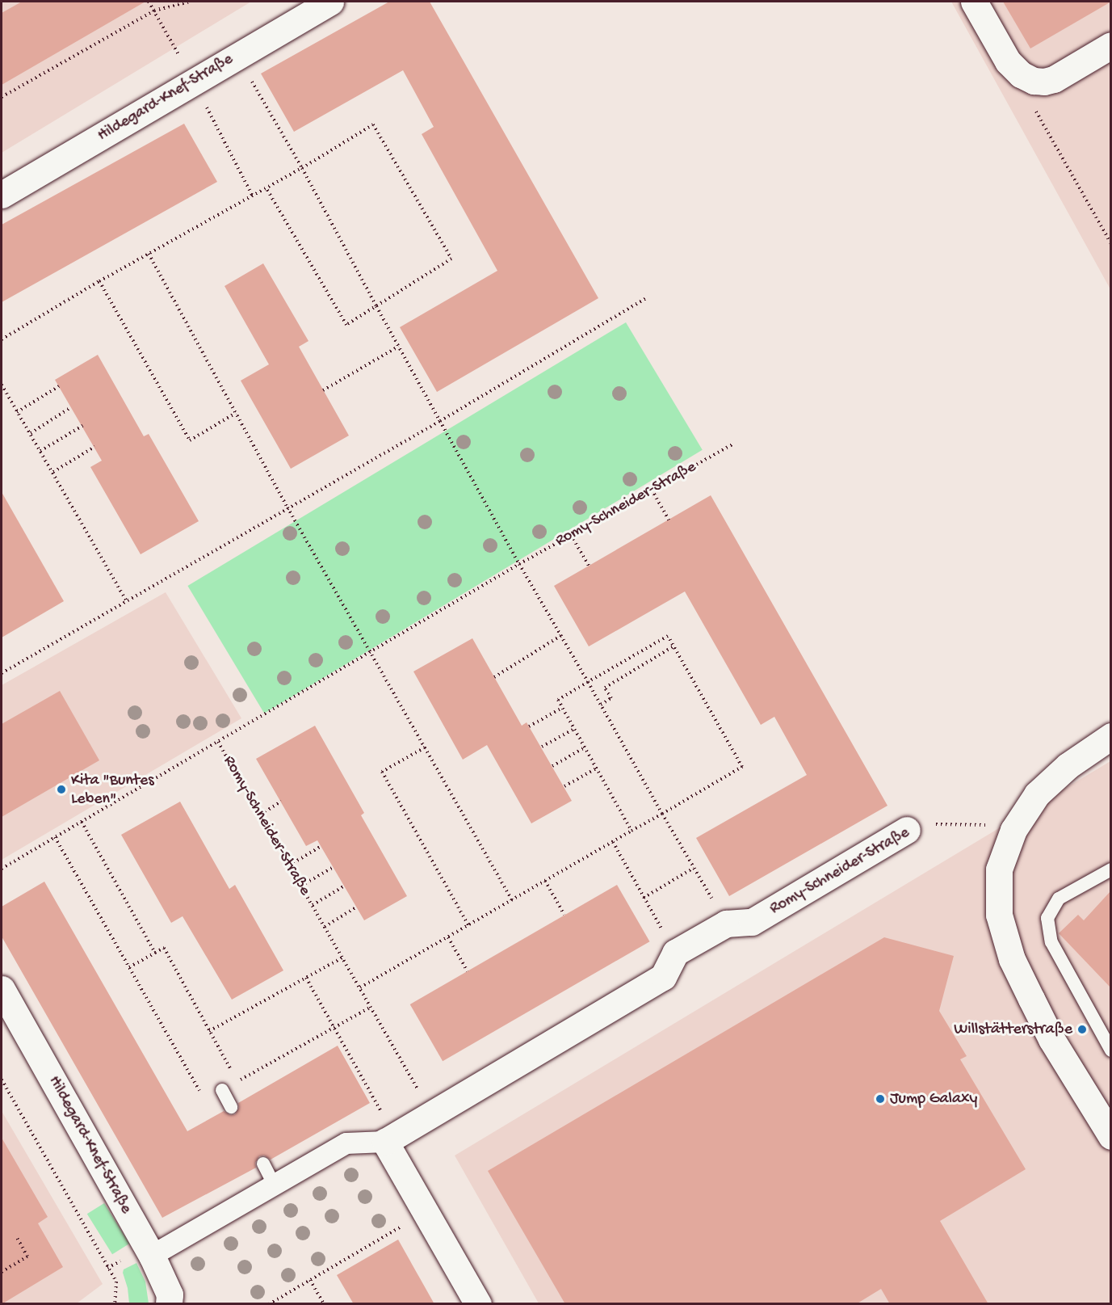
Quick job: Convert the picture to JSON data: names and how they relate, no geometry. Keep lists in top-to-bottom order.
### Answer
{
  "streets": {
    "street": ["Hildegard-Knef-Straße", "Romy-Schneider-Straße"]
  },
  "places": ["Kita \"Buntes Leben\"", "Willstätterstraße", "Jump Galaxy"]
}
